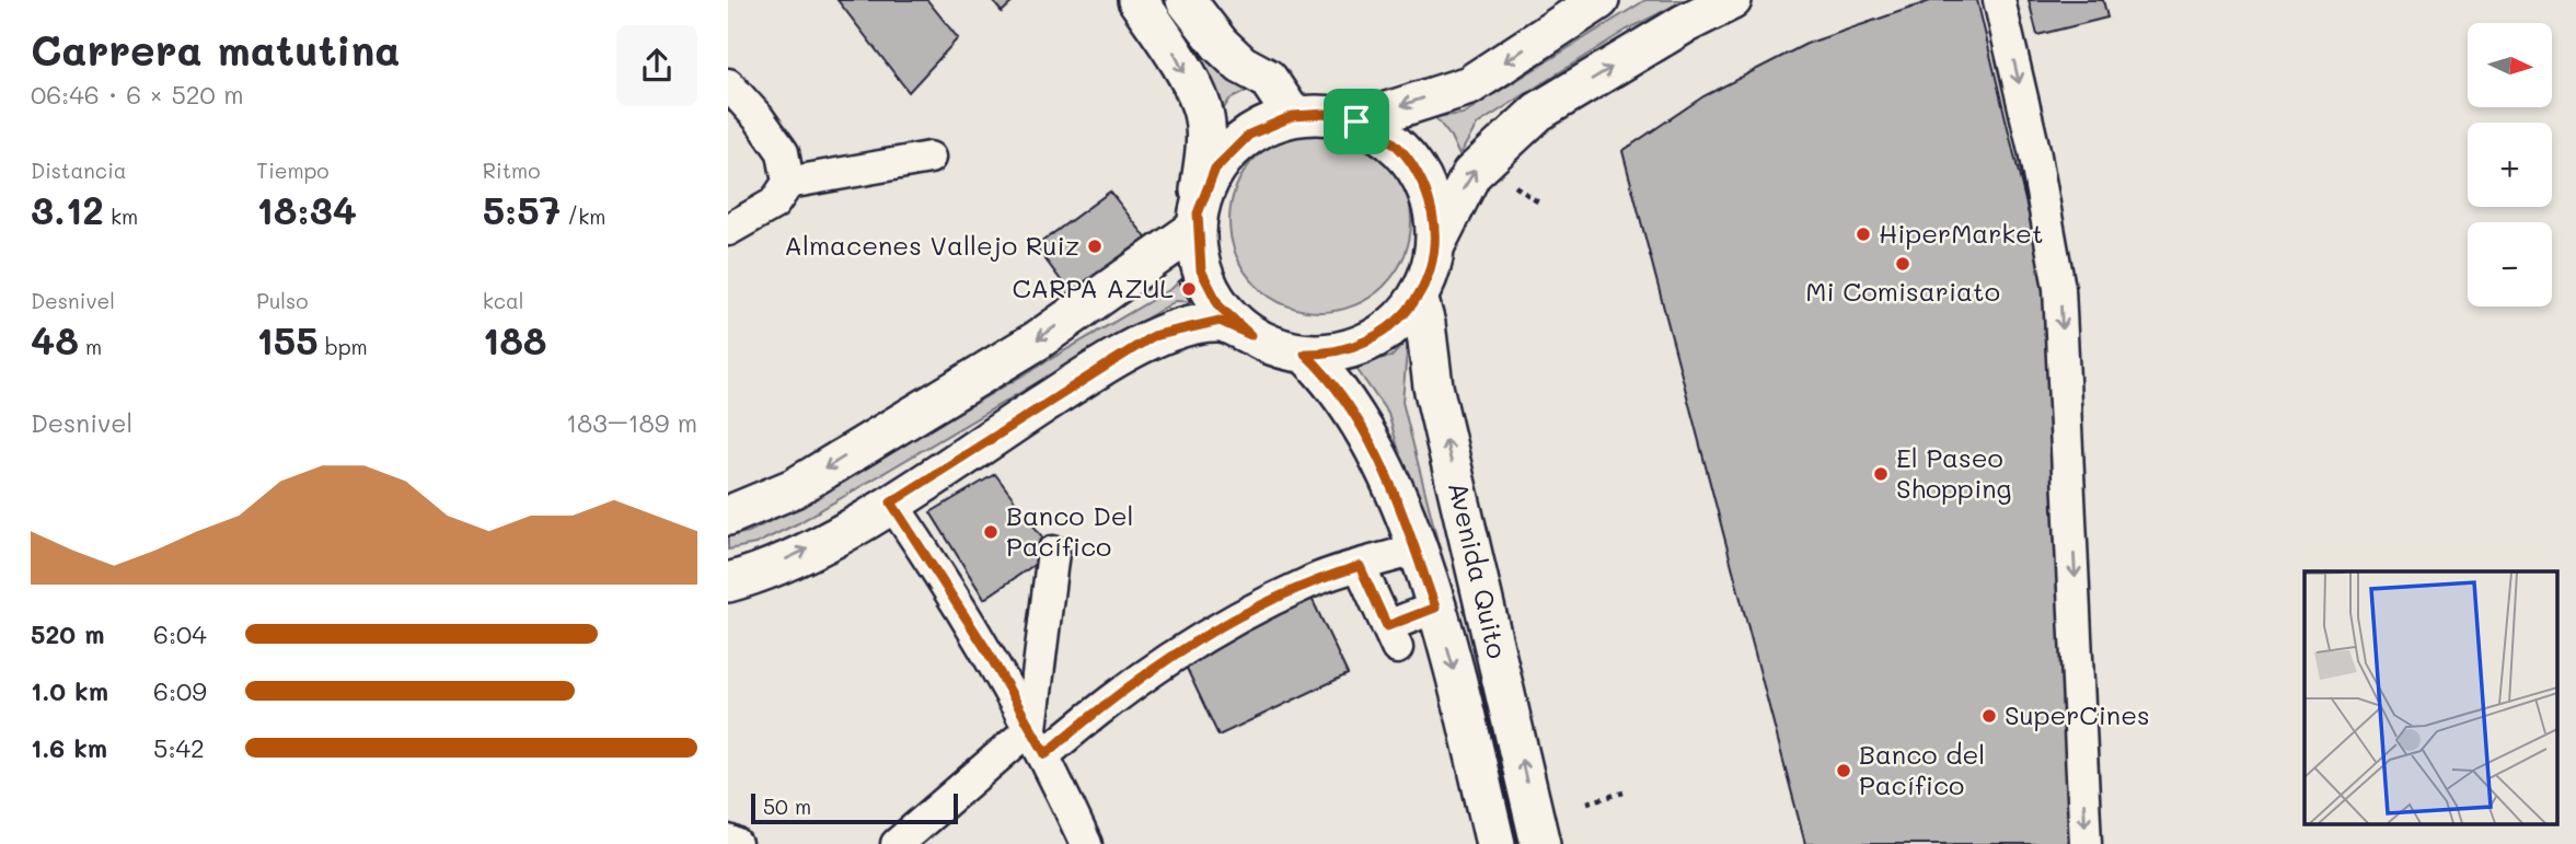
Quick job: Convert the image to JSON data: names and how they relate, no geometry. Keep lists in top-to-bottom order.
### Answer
{
  "streets": {
    "main road": ["Avenida Quito"]
  },
  "places": [
    "HiperMarket",
    "Almacenes Vallejo Ruiz",
    "Mi Comisariato",
    "CARPA AZUL",
    "El Paseo Shopping",
    "Banco Del Pacífico",
    "SuperCines",
    "Banco del Pacífico"
  ],
  "scale_bar": "50 m",
  "north": "right",
  "page": {
    "heading": ["Carrera matutina", "06:46 · 6 × 520 m"],
    "map_buttons": ["+", "−"],
    "stats": [
      ["Distancia", "3.12 km"],
      ["Tiempo", "18:34"],
      ["Ritmo", "5:57 /km"],
      ["Desnivel", "48 m"],
      ["Pulso", "155 bpm"],
      ["kcal", "188"]
    ],
    "chart": ["Desnivel", "183–189 m"],
    "list": [
      {
        "name": "520 m",
        "note": "6:04"
      },
      {
        "name": "1.0 km",
        "note": "6:09"
      },
      {
        "name": "1.6 km",
        "note": "5:42"
      }
    ],
    "scale": "50 m"
  }
}
